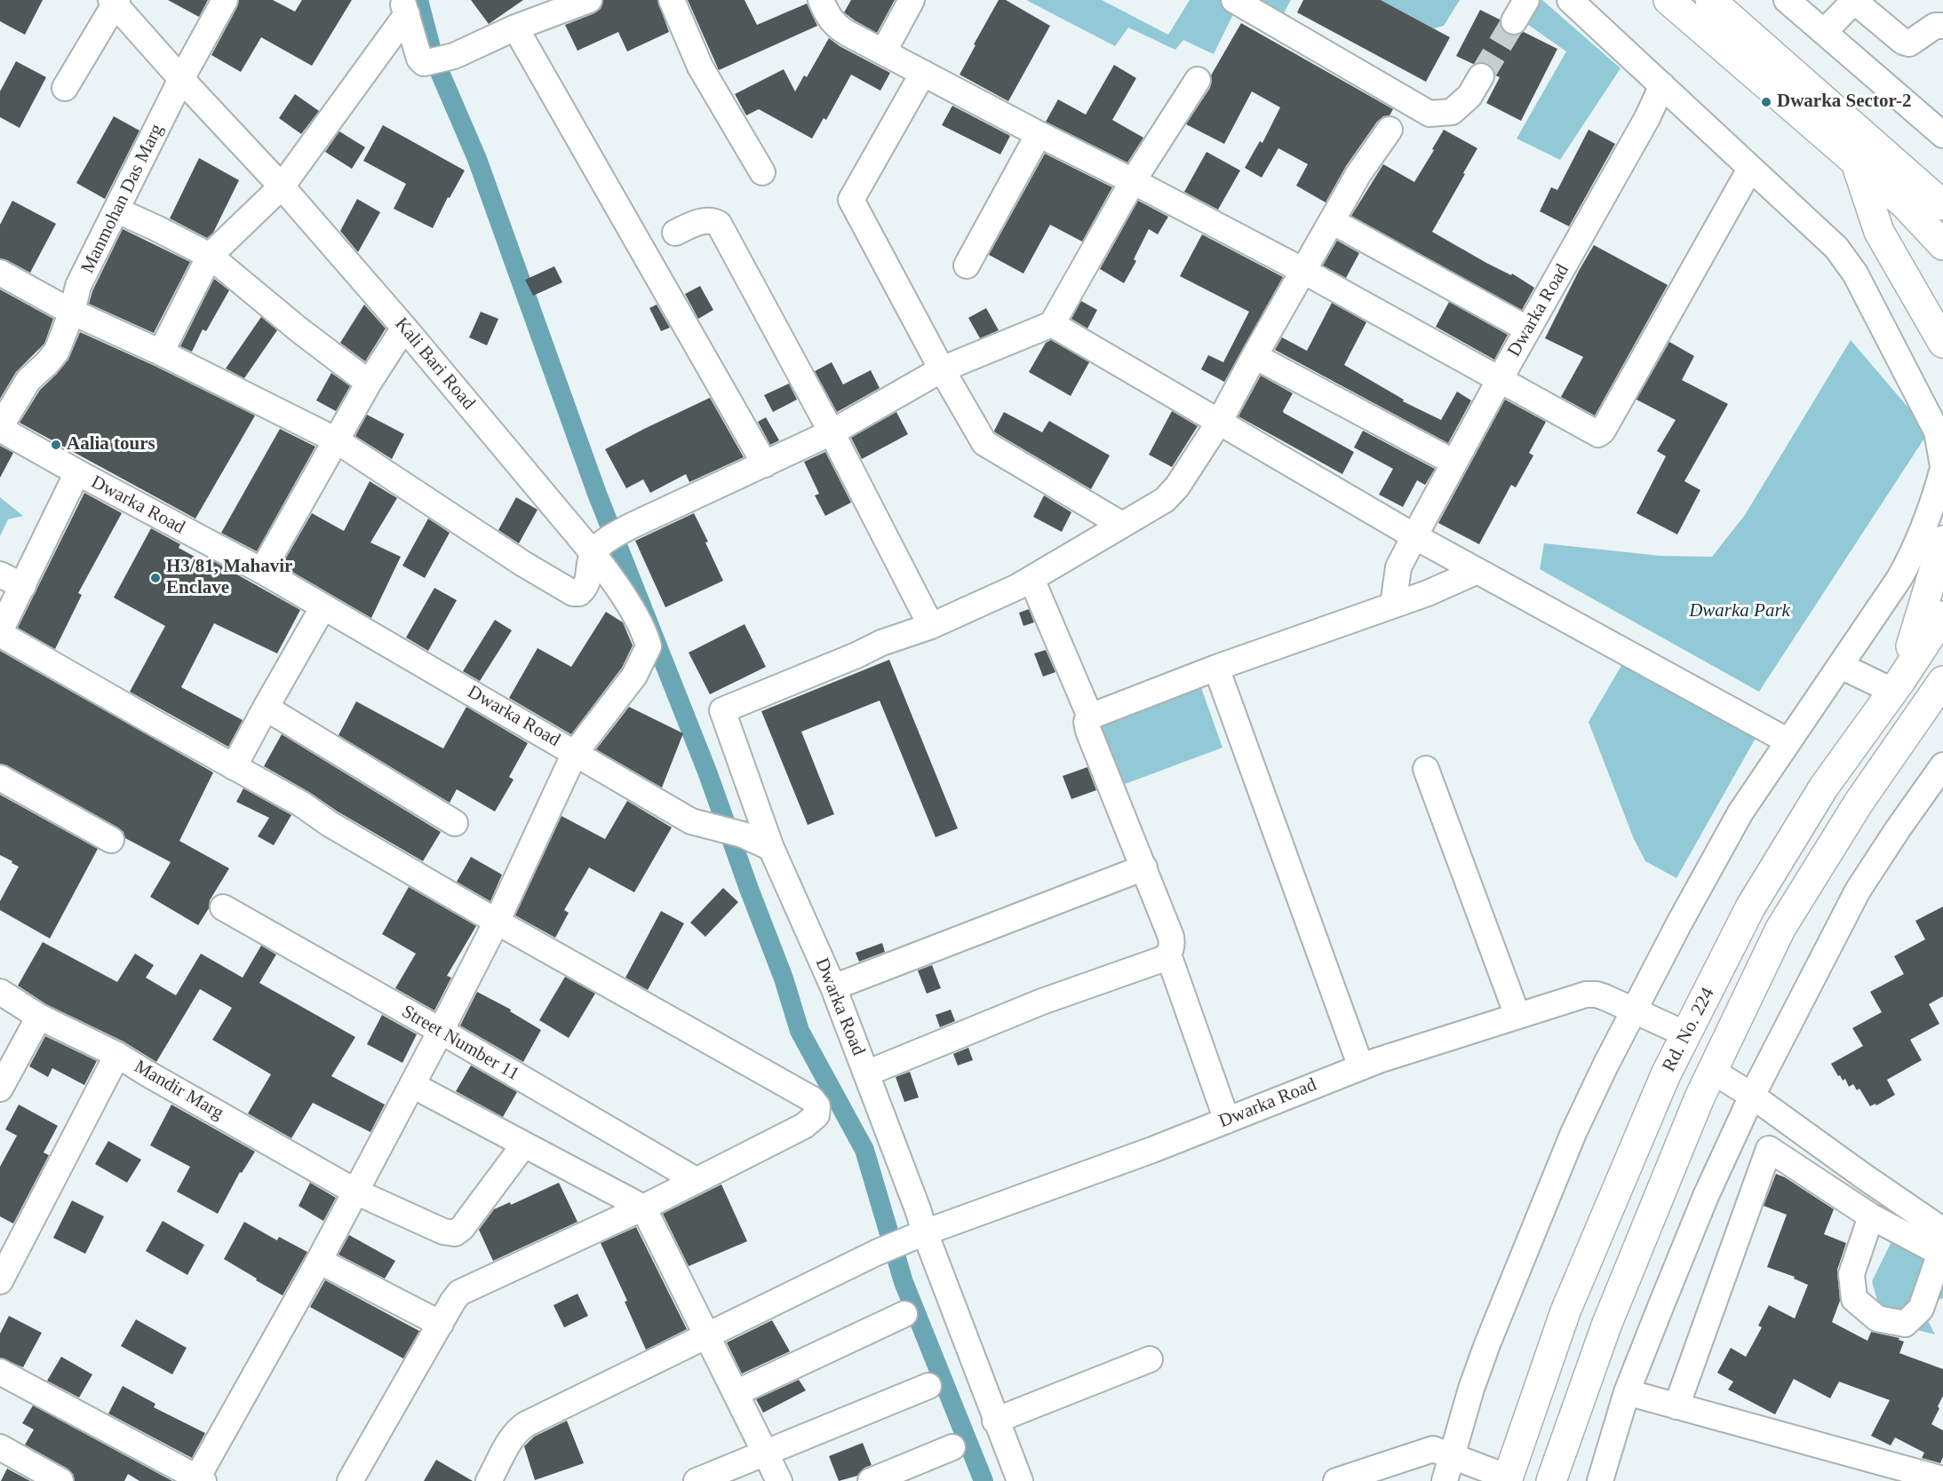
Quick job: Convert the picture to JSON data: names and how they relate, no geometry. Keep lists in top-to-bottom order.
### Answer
{
  "streets": {
    "main road": ["Rd. No. 224"],
    "street": [
      "Manmohan Das Marg",
      "Dwarka Road",
      "Kali Bari Road",
      "Street Number 11",
      "Mandir Marg"
    ]
  },
  "crossings": [
    ["Manmohan Das Marg", "Dwarka Road"],
    ["Manmohan Das Marg", "Kali Bari Road"],
    ["Dwarka Road", "Kali Bari Road"],
    ["Dwarka Road", "Rd. No. 224"]
  ],
  "parks": ["Dwarka Park"],
  "places": ["Dwarka Sector-2", "Aalia tours", "H3/81, Mahavir Enclave"]
}
